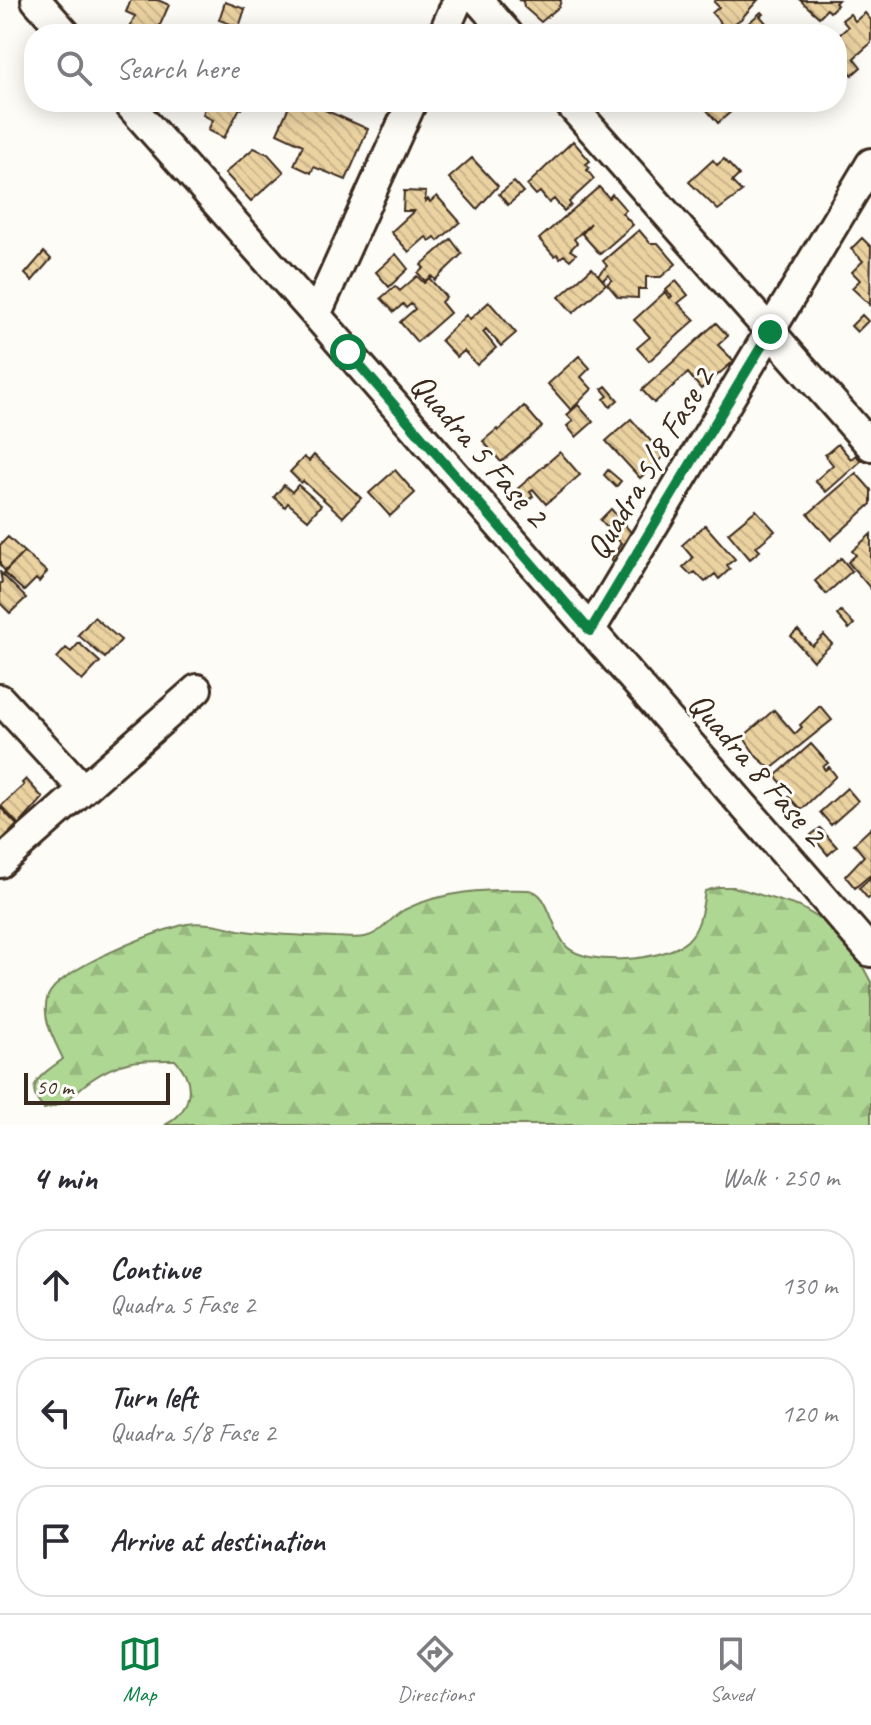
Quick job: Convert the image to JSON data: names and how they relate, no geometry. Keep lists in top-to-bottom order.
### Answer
{
  "streets": {
    "street": ["Quadra 5 Fase 2", "Quadra 5/8 Fase 2", "Quadra 8 Fase 2"]
  },
  "crossings": [
    ["Quadra 5 Fase 2", "Quadra 5/8 Fase 2"],
    ["Quadra 5 Fase 2", "Quadra 8 Fase 2"],
    ["Quadra 5/8 Fase 2", "Quadra 8 Fase 2"]
  ],
  "scale_bar": "50 m",
  "page": {
    "search": "Search here",
    "scale": "50 m",
    "heading": ["4 min", "Walk · 250 m"],
    "list": [
      ["Continue", "Quadra 5 Fase 2", "130 m"],
      ["Turn left", "Quadra 5/8 Fase 2", "120 m"],
      "Arrive at destination"
    ],
    "nav": ["Map", "Directions", "Saved"]
  }
}
